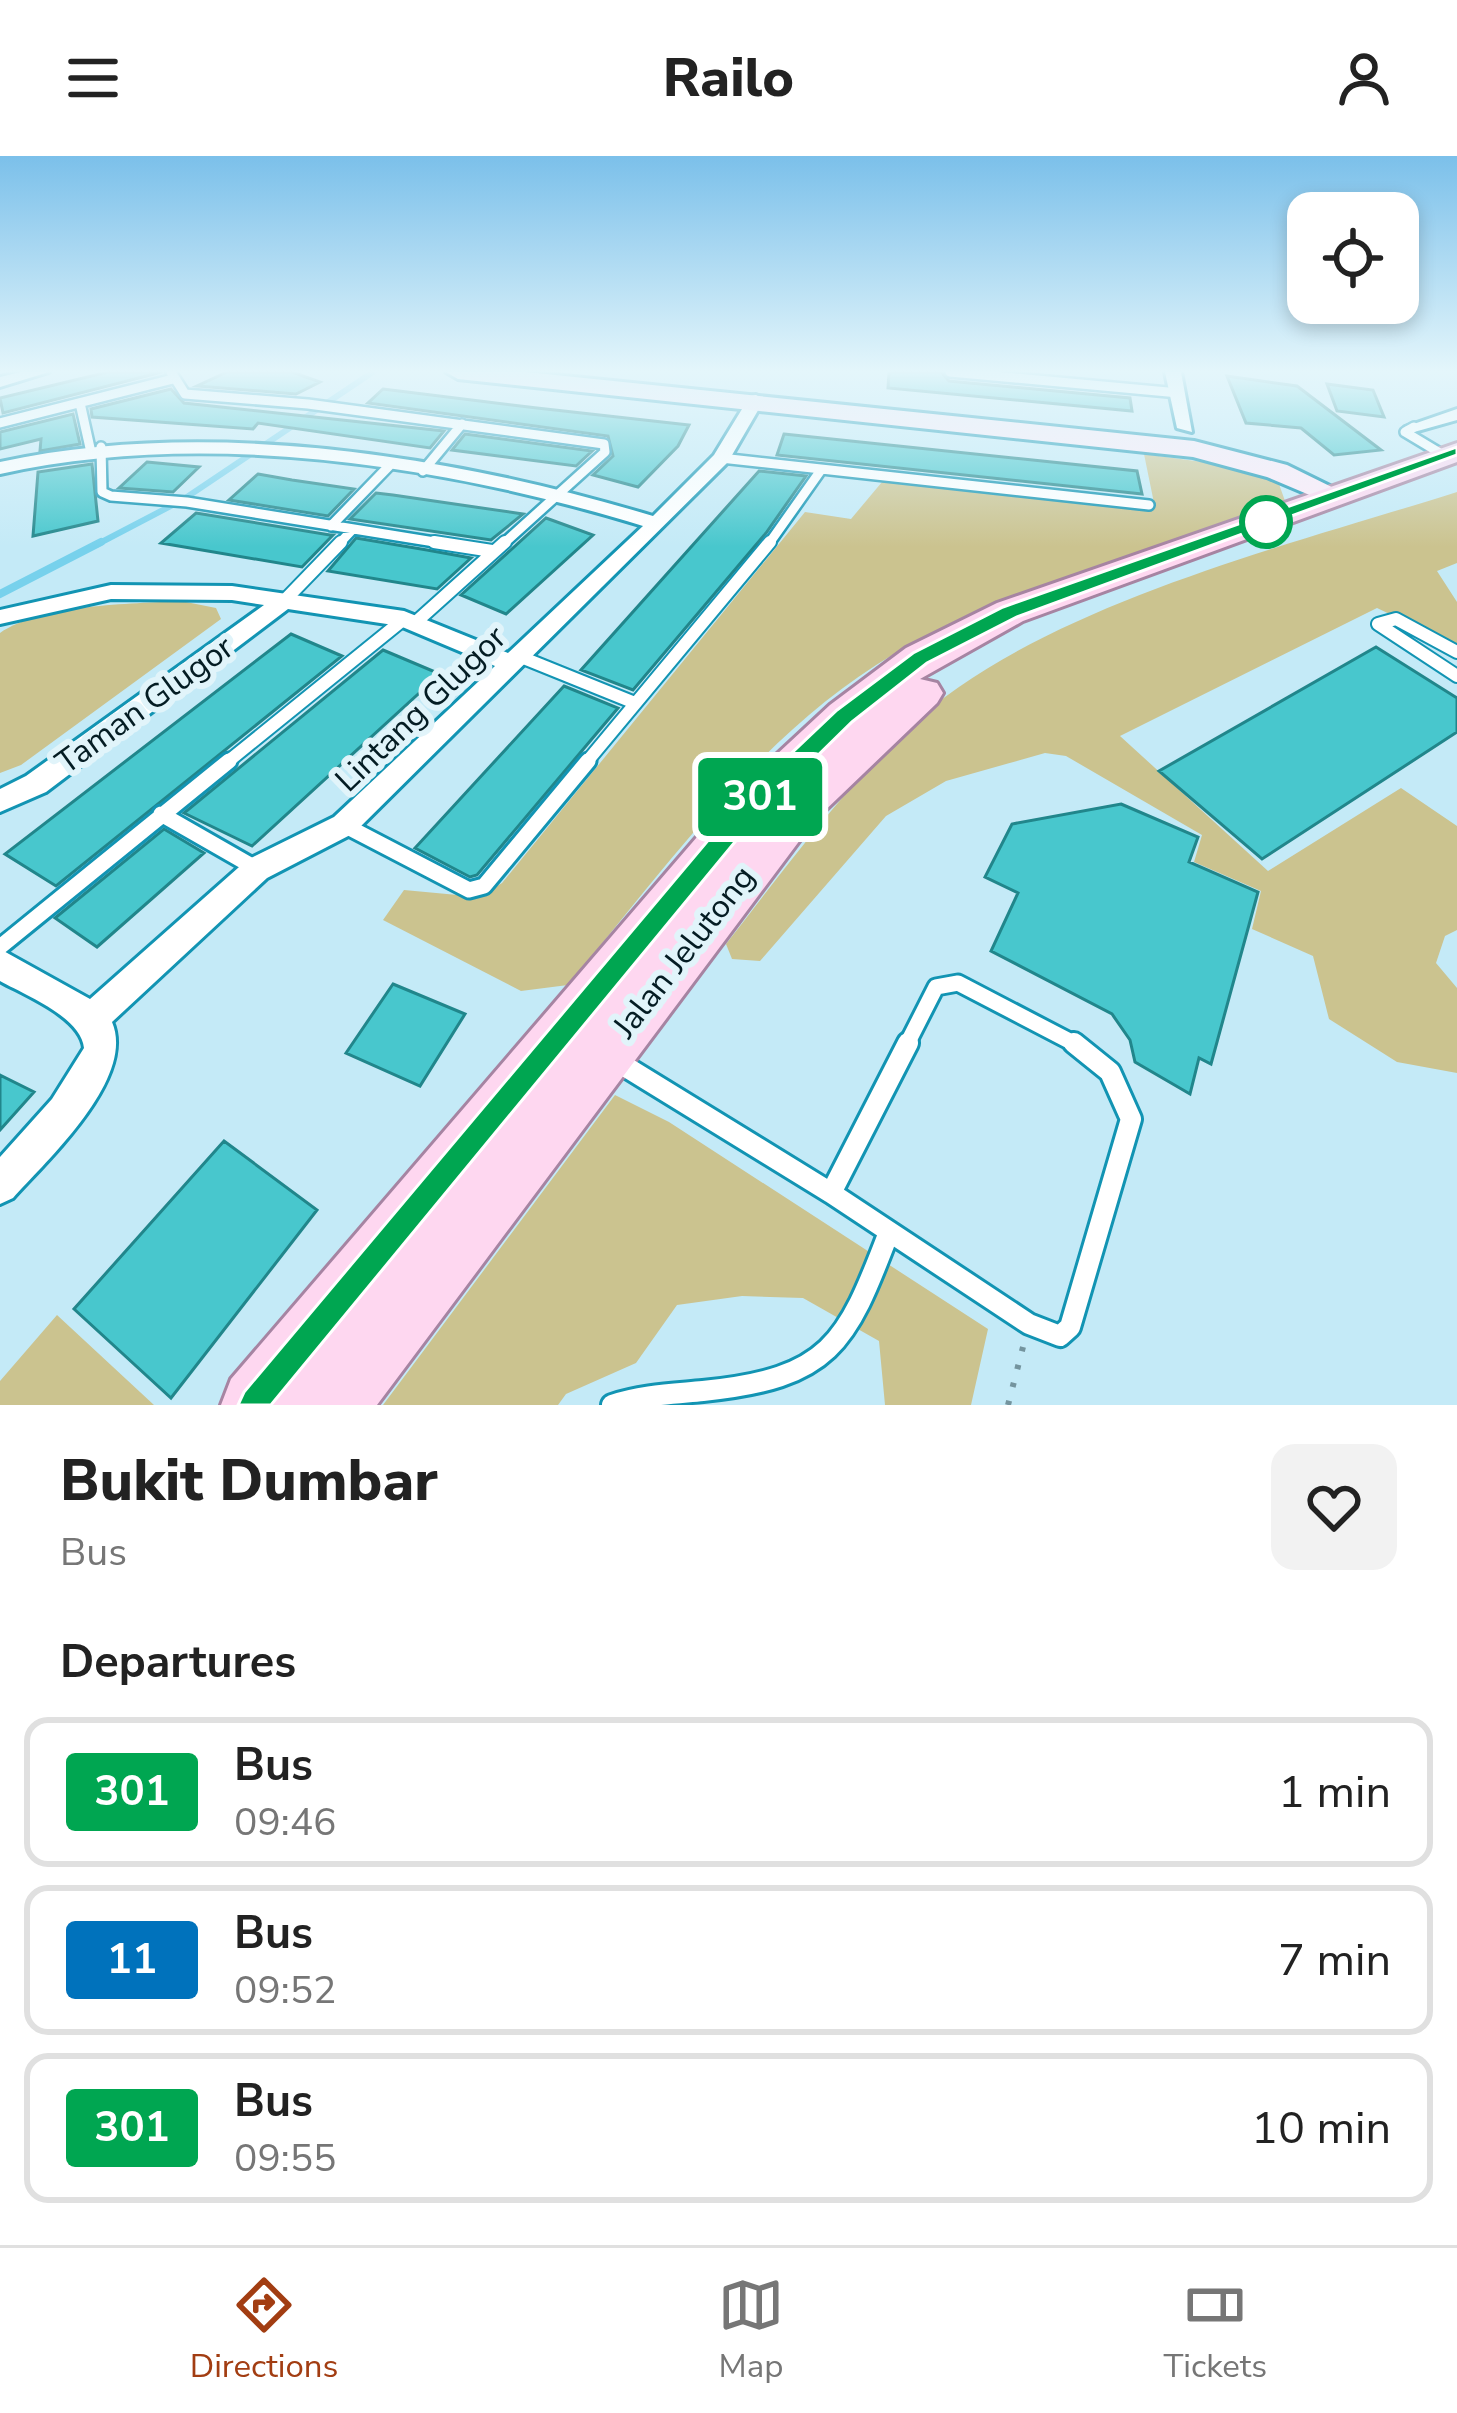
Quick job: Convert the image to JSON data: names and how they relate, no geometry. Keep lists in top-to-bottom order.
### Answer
{
  "streets": {
    "main road": ["Jalan Jelutong"],
    "street": ["Taman Glugor", "Lintang Glugor"]
  },
  "crossings": [
    ["Taman Glugor", "Lintang Glugor"]
  ],
  "lines": ["bus line 301"],
  "page": {
    "header": "Railo",
    "on_map": "301",
    "heading": [
      ["Bukit Dumbar", "Bus"],
      "Departures"
    ],
    "list": [
      {
        "mark": "301",
        "name": "Bus",
        "note": "09:46",
        "value": "1 min"
      },
      {
        "mark": "11",
        "name": "Bus",
        "note": "09:52",
        "value": "7 min"
      },
      {
        "mark": "301",
        "name": "Bus",
        "note": "09:55",
        "value": "10 min"
      }
    ],
    "tabs": ["Directions", "Map", "Tickets"]
  }
}
